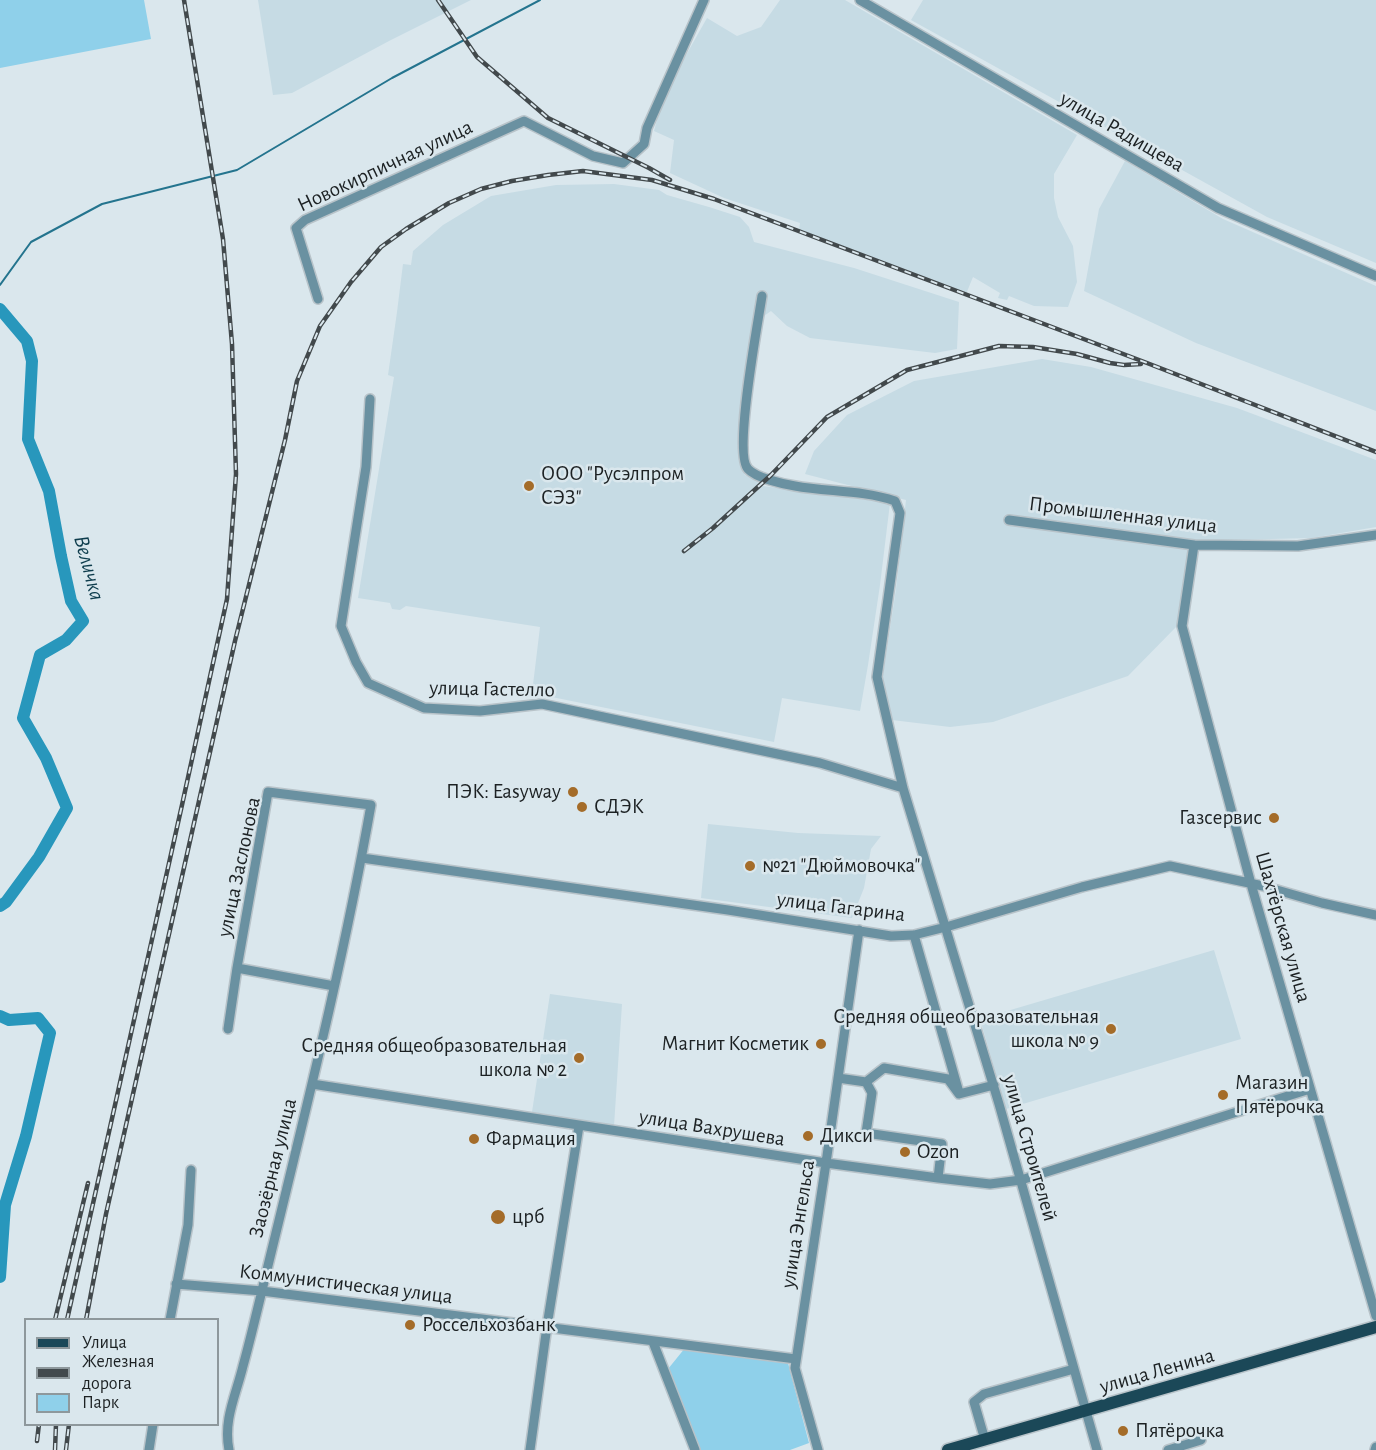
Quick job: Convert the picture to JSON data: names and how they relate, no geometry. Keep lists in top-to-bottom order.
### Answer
{
  "streets": {
    "main road": ["улица Ленина"],
    "street": [
      "улица Радищева",
      "Новокирпичная улица",
      "Промышленная улица",
      "улица Гастелло",
      "улица Заслонова",
      "улица Гагарина",
      "Шахтёрская улица",
      "улица Вахрушева",
      "улица Строителей",
      "Заозёрная улица",
      "улица Энгельса",
      "Коммунистическая улица"
    ]
  },
  "crossings": [
    ["Промышленная улица", "Шахтёрская улица"],
    ["улица Гастелло", "улица Строителей"],
    ["улица Заслонова", "улица Гагарина"],
    ["улица Заслонова", "Заозёрная улица"],
    ["улица Гагарина", "Шахтёрская улица"],
    ["улица Гагарина", "улица Строителей"],
    ["улица Гагарина", "Заозёрная улица"],
    ["улица Гагарина", "улица Энгельса"],
    ["Шахтёрская улица", "улица Вахрушева"],
    ["улица Вахрушева", "улица Строителей"],
    ["улица Вахрушева", "Заозёрная улица"],
    ["улица Вахрушева", "улица Энгельса"],
    ["улица Строителей", "улица Ленина"],
    ["Заозёрная улица", "Коммунистическая улица"],
    ["улица Энгельса", "Коммунистическая улица"]
  ],
  "water": ["Величка"],
  "places": [
    "ООО \"Русэлпром СЭЗ\"",
    "ПЭК: Easyway",
    "СДЭК",
    "Газсервис",
    "№21 \"Дюймовочка\"",
    "Средняя общеобразовательная школа № 9",
    "Магнит Косметик",
    "Средняя общеобразовательная школа № 2",
    "Магазин Пятёрочка",
    "Дикси",
    "Фармация",
    "Ozon",
    "црб",
    "Россельхозбанк",
    "Пятёрочка"
  ],
  "legend": ["Улица", "Железная дорога", "Парк"]
}
